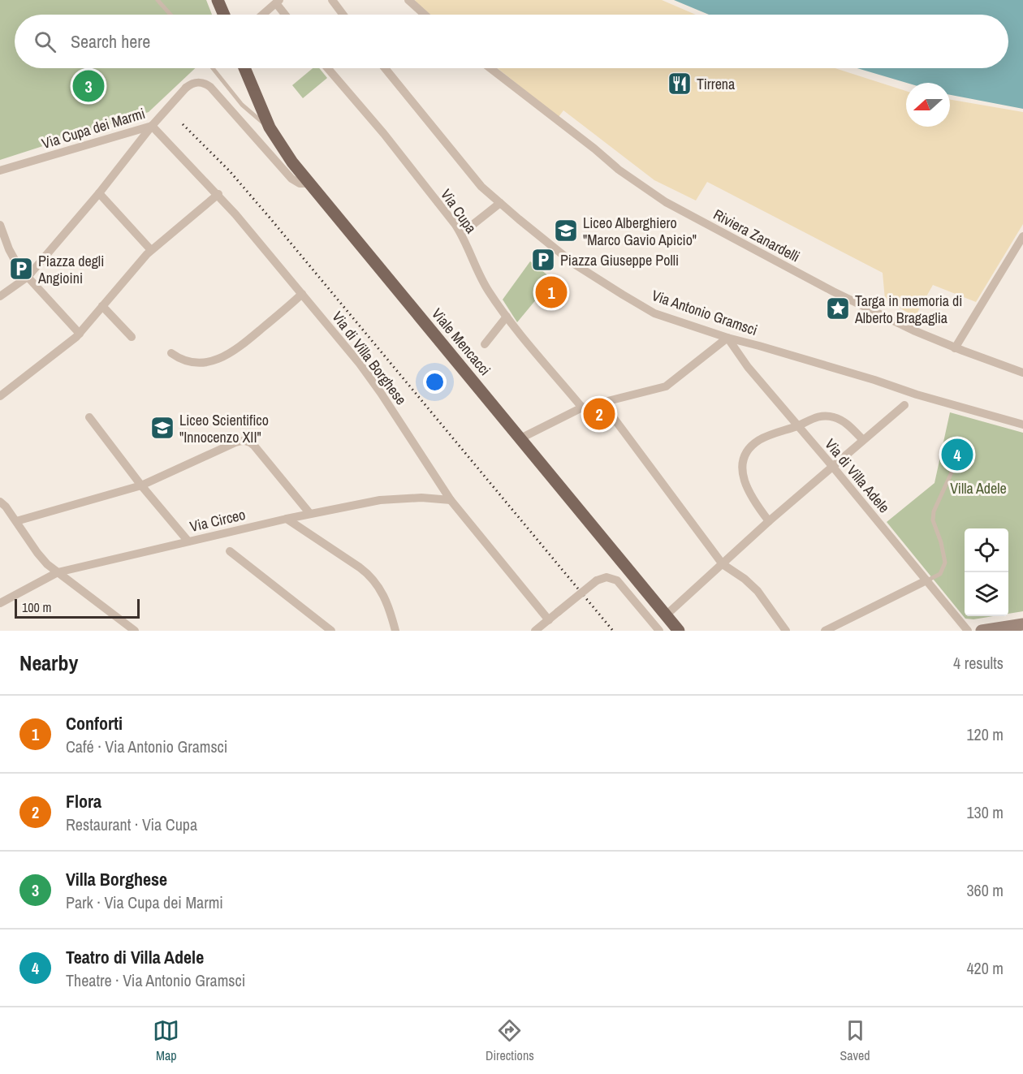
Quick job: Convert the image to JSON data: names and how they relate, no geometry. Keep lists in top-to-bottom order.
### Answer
{
  "streets": {
    "main road": ["Viale Mencacci"],
    "street": [
      "Via Cupa dei Marmi",
      "Via Cupa",
      "Riviera Zanardelli",
      "Via Antonio Gramsci",
      "Via di Villa Borghese",
      "Via di Villa Adele",
      "Via Circeo"
    ]
  },
  "crossings": [
    ["Via Cupa dei Marmi", "Viale Mencacci"],
    ["Via Cupa dei Marmi", "Via di Villa Borghese"],
    ["Via Antonio Gramsci", "Via di Villa Adele"],
    ["Via di Villa Borghese", "Via Circeo"]
  ],
  "parks": ["Villa Adele"],
  "places": {
    "restaurant": ["Tirrena"],
    "school or university": ["Liceo Alberghiero \"Marco Gavio Apicio\"", "Liceo Scientifico \"Innocenzo XII\""],
    "parking": ["Piazza Giuseppe Polli", "Piazza degli Angioini"],
    "place": ["Targa in memoria di Alberto Bragaglia"]
  },
  "scale_bar": "100 m",
  "north": "left",
  "page": {
    "search": "Search here",
    "pins": [
      "3",
      "1",
      "2",
      "4"
    ],
    "scale": "100 m",
    "heading": ["Nearby", "4 results"],
    "list": [
      {
        "mark": "1",
        "name": "Conforti",
        "note": "Café · Via Antonio Gramsci",
        "value": "120 m"
      },
      {
        "mark": "2",
        "name": "Flora",
        "note": "Restaurant · Via Cupa",
        "value": "130 m"
      },
      {
        "mark": "3",
        "name": "Villa Borghese",
        "note": "Park · Via Cupa dei Marmi",
        "value": "360 m"
      },
      {
        "mark": "4",
        "name": "Teatro di Villa Adele",
        "note": "Theatre · Via Antonio Gramsci",
        "value": "420 m"
      }
    ],
    "nav": ["Map", "Directions", "Saved"]
  }
}
